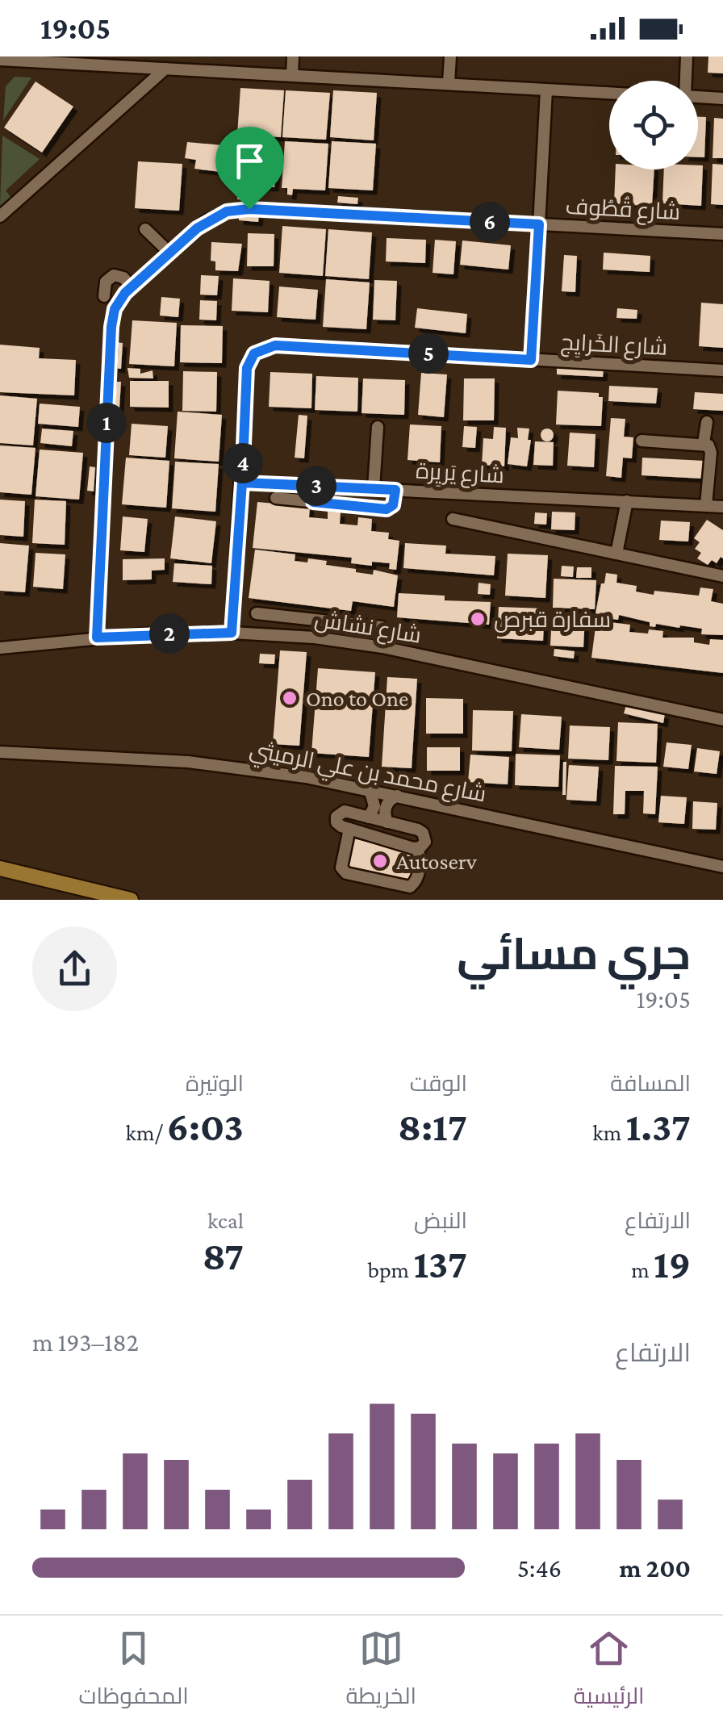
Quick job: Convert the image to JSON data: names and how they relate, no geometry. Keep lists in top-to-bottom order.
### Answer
{
  "streets": {
    "street": [
      "شارع قُطُوف",
      "شارع الخَرايِج",
      "شارع يَريِرة",
      "شارع نشاش",
      "شارع محمد بن علي الرميثي"
    ]
  },
  "crossings": [
    ["شارع قُطُوف", "شارع نشاش"],
    ["شارع الخَرايِج", "شارع يَريِرة"],
    ["شارع الخَرايِج", "شارع نشاش"]
  ],
  "places": ["سفارة قبرص", "Ono to One", "Autoserv"],
  "page": {
    "status": "19:05",
    "pins": [
      "6",
      "5",
      "1",
      "4",
      "3",
      "2"
    ],
    "heading": ["جري مسائي", "19:05"],
    "stats": [
      ["المسافة", "1.37 km"],
      ["الوقت", "8:17"],
      ["الوتيرة", "6:03 /km"],
      ["الارتفاع", "19 m"],
      ["النبض", "137 bpm"],
      ["kcal", "87"]
    ],
    "chart": ["الارتفاع", "182–193 m"],
    "list": [
      {
        "name": "200 m",
        "note": "5:46"
      }
    ],
    "tabs": ["الرئيسية", "الخريطة", "المحفوظات"]
  }
}
